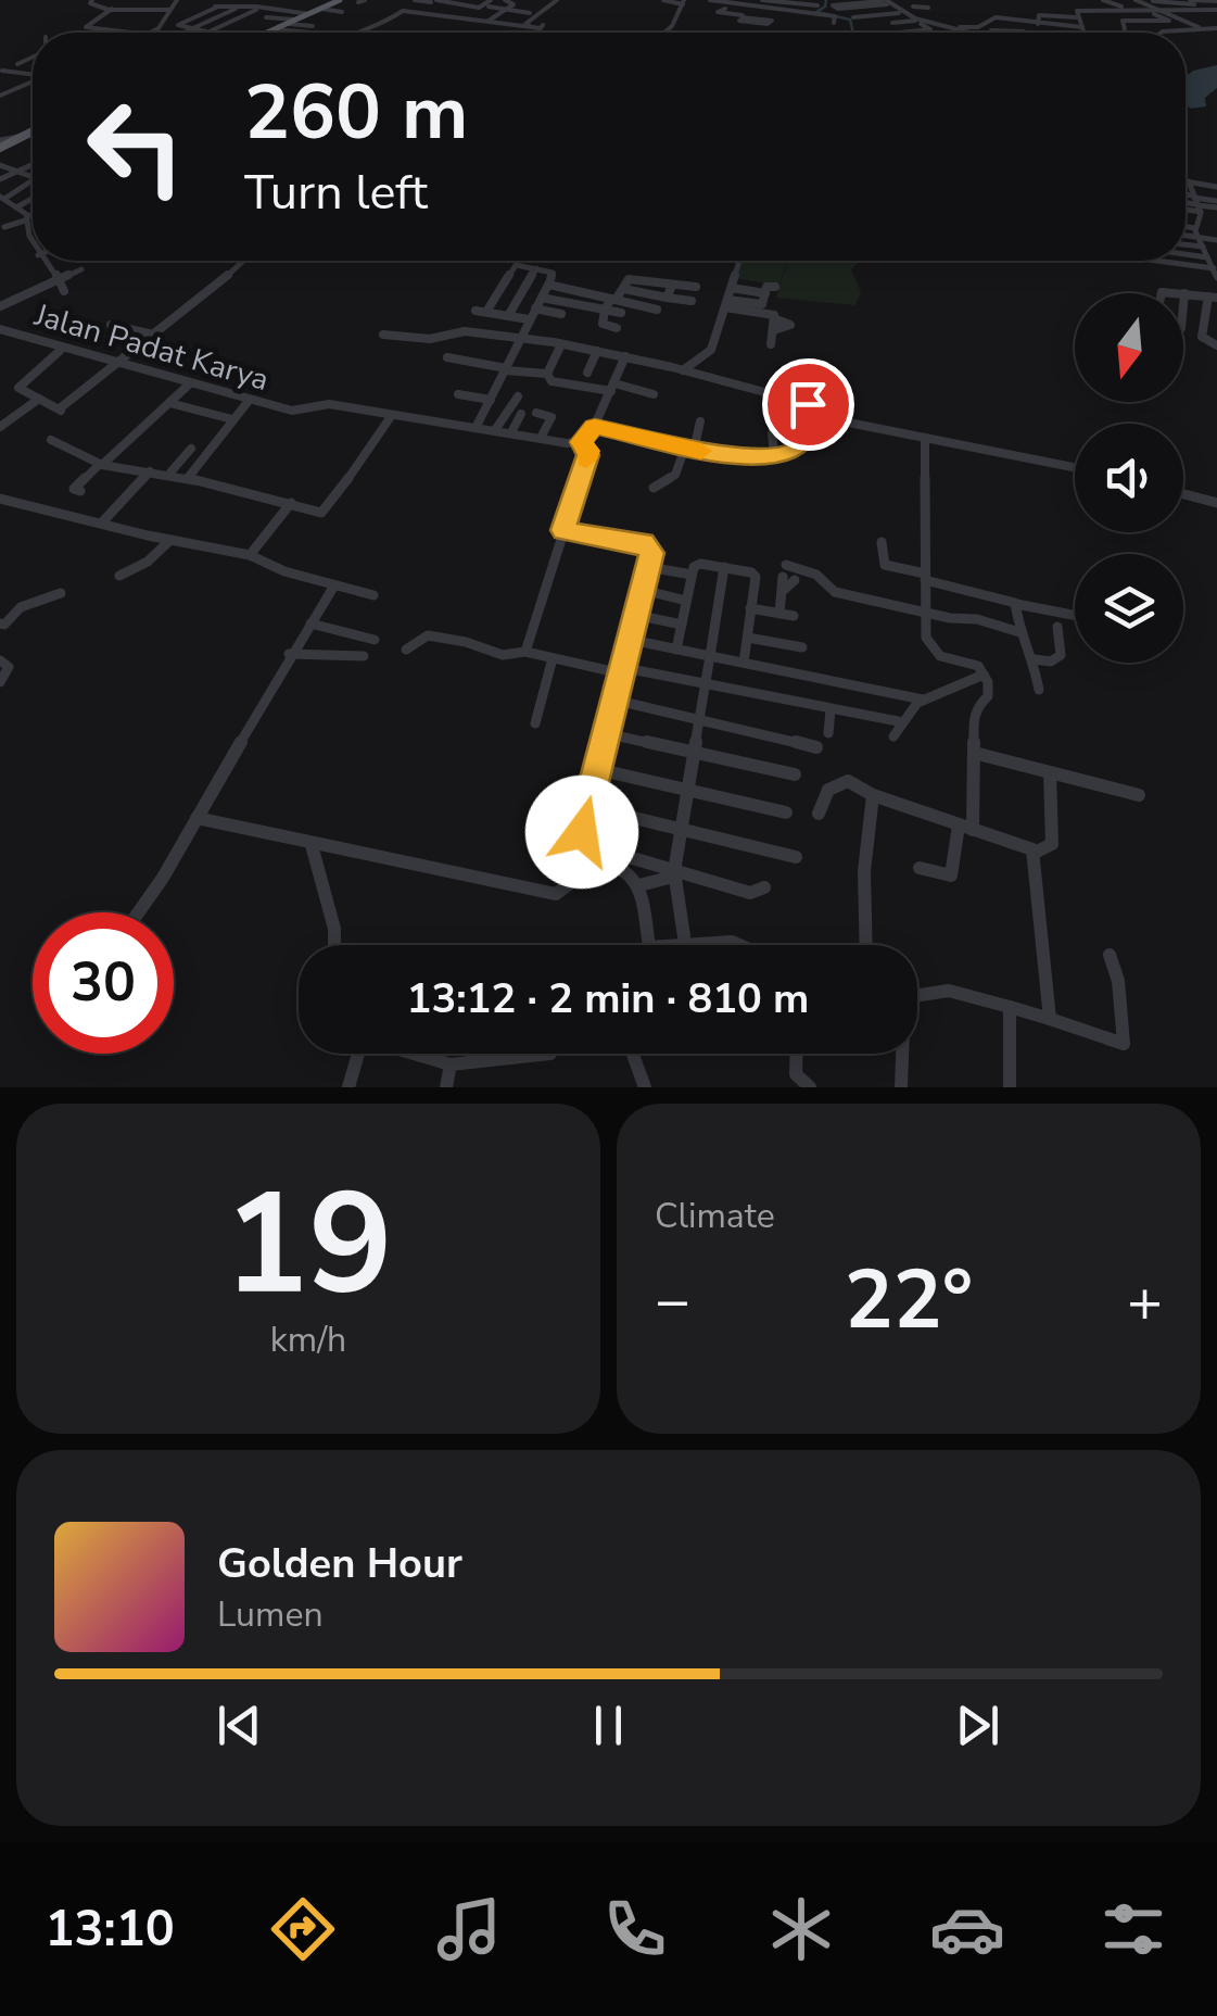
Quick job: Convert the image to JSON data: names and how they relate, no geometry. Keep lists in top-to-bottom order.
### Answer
{
  "streets": {
    "street": ["Jalan Padat Karya"]
  },
  "north": "bottom",
  "page": {
    "turn": ["260 m", "Turn left"],
    "limit": "30",
    "trip": "13:12 · 2 min · 810 m",
    "tile": [
      ["19", "km/h"],
      "Climate"
    ],
    "heat": ["−", "22°", "+"],
    "song": ["Golden Hour", "Lumen"],
    "tabs": "13:10"
  }
}
